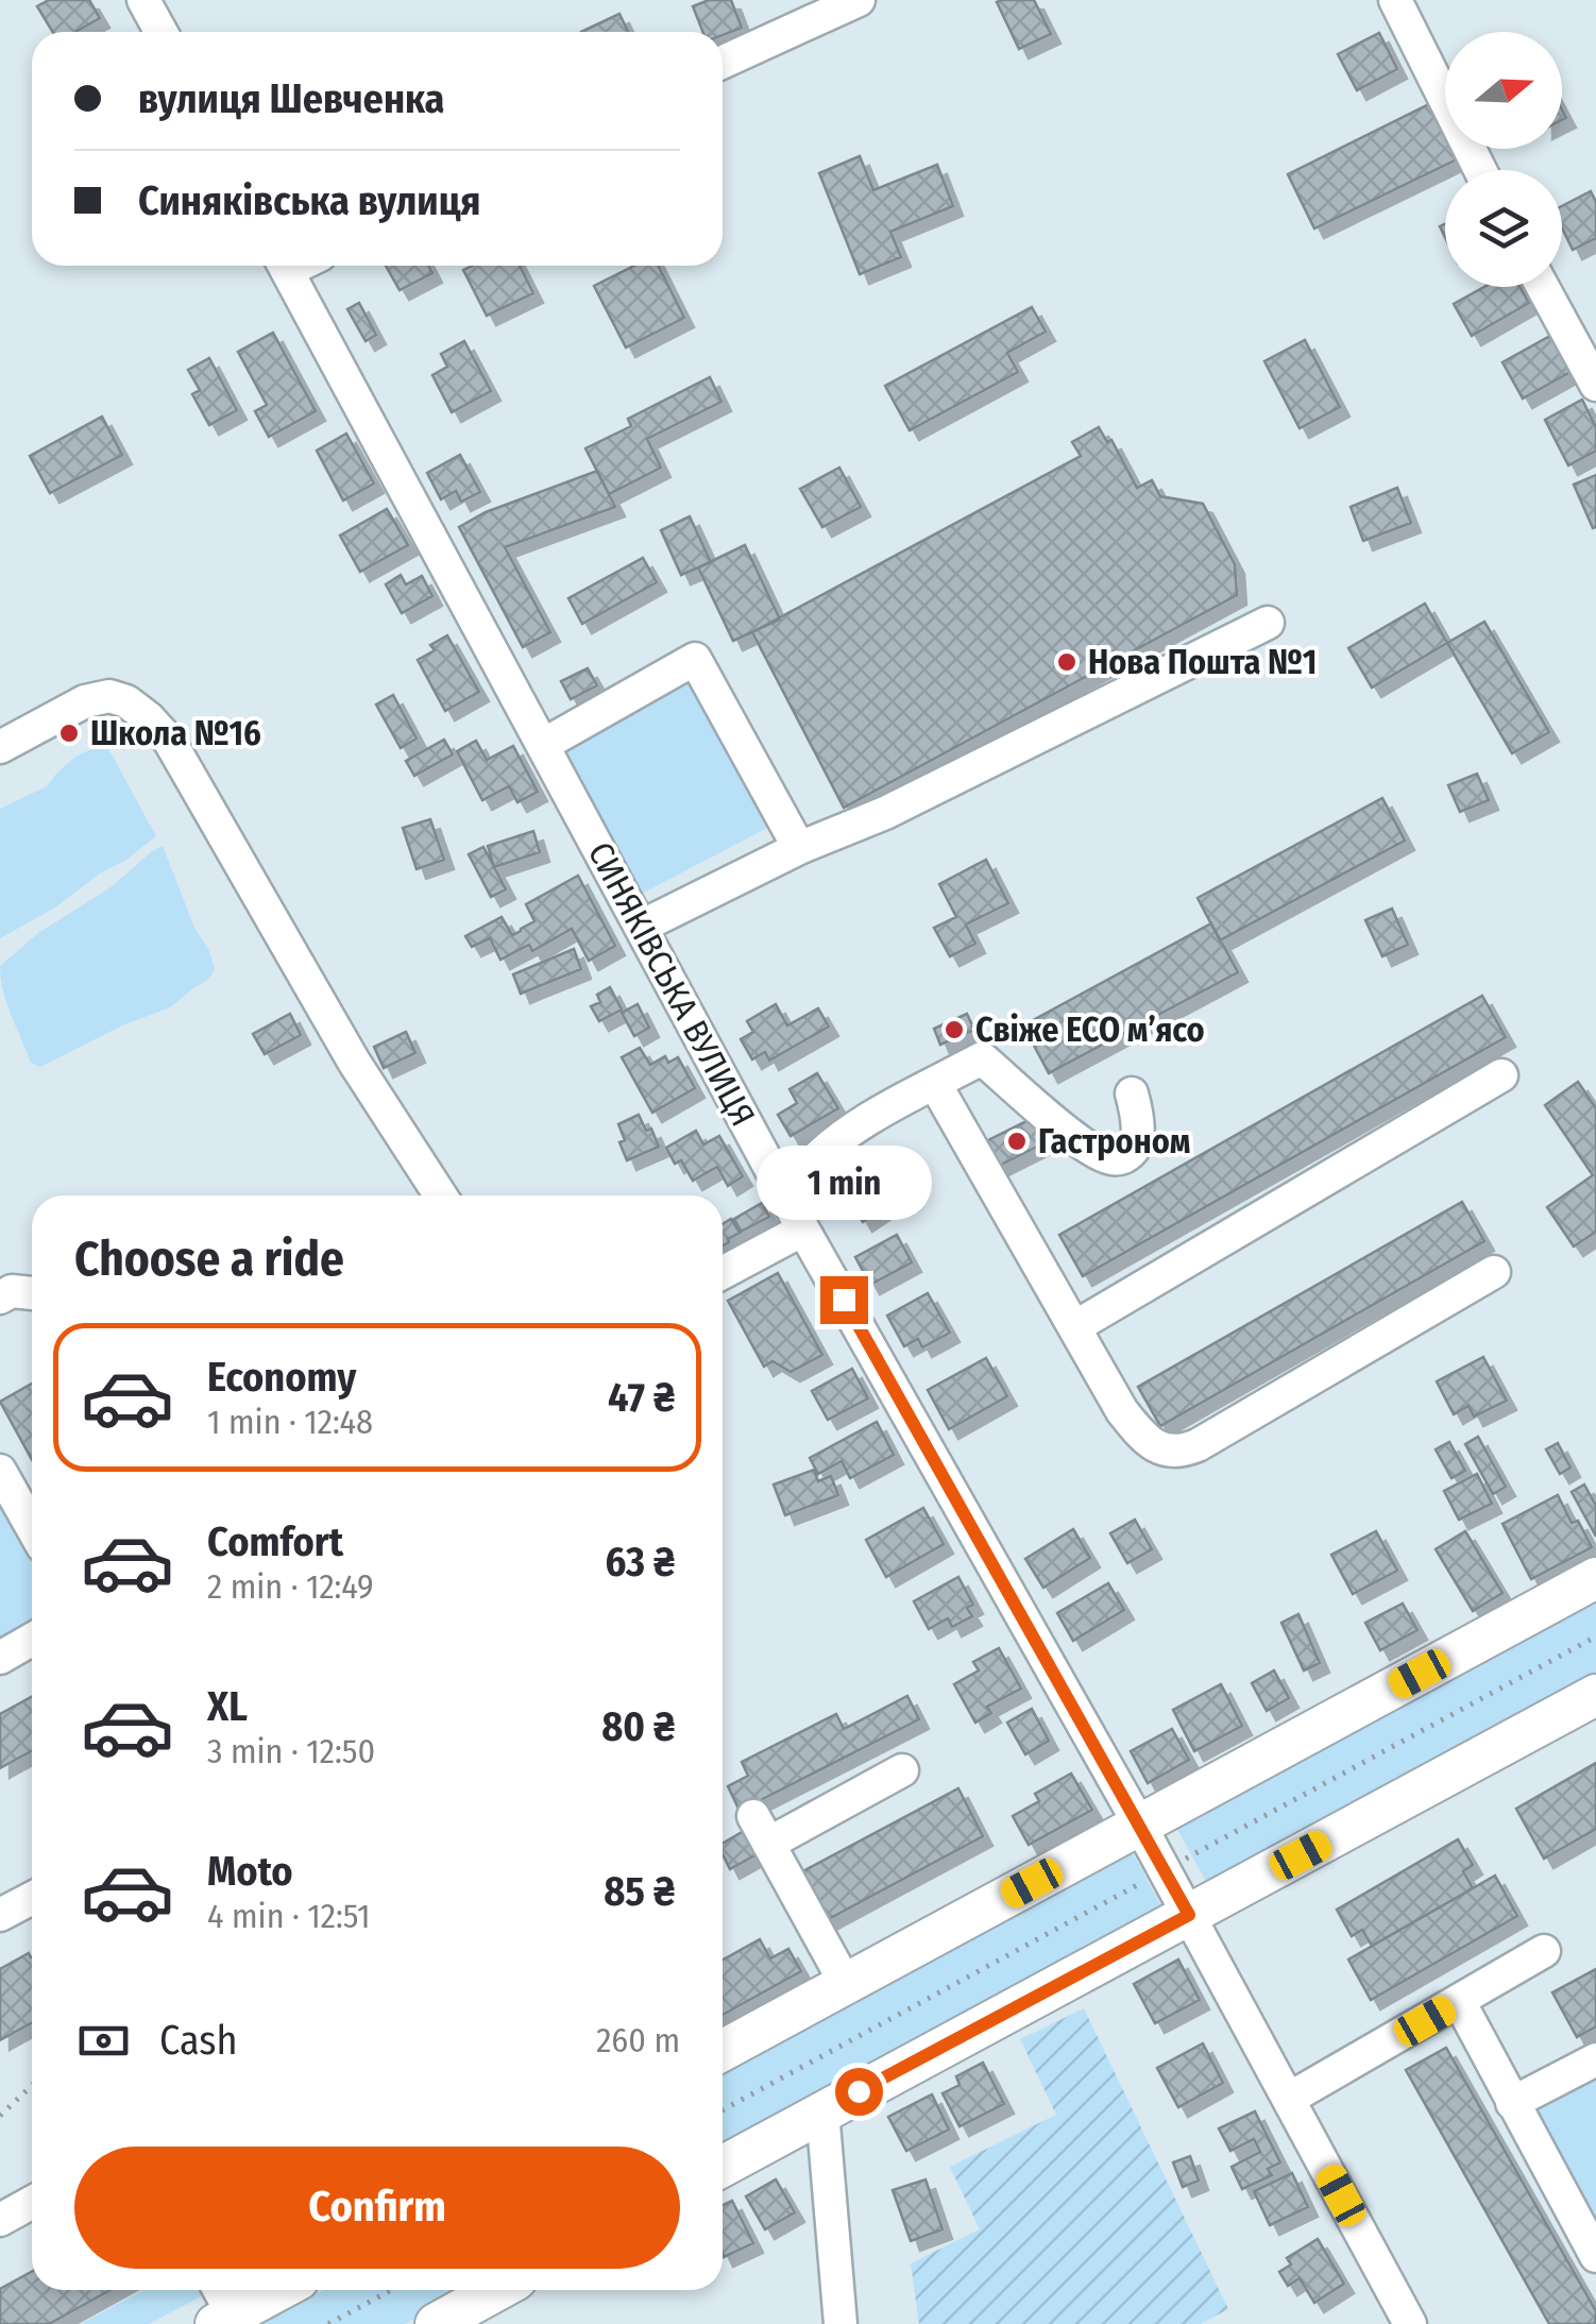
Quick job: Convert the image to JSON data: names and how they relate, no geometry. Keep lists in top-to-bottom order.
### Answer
{
  "streets": {
    "street": ["СИНЯКІВСЬКА ВУЛИЦЯ"]
  },
  "places": [
    "Нова Пошта №1",
    "Школа №16",
    "Свіже ECO м’ясо",
    "Гастроном"
  ],
  "north": "right",
  "page": {
    "banner": ["вулиця Шевченка", "Синяківська вулиця"],
    "bubble": "1 min",
    "heading": "Choose a ride",
    "list": [
      {
        "name": "Economy",
        "note": "1 min · 12:48",
        "value": "47 ₴"
      },
      {
        "name": "Comfort",
        "note": "2 min · 12:49",
        "value": "63 ₴"
      },
      {
        "name": "XL",
        "note": "3 min · 12:50",
        "value": "80 ₴"
      },
      {
        "name": "Moto",
        "note": "4 min · 12:51",
        "value": "85 ₴"
      }
    ],
    "pay": ["Cash", "260 m"],
    "buttons": "Confirm"
  }
}
